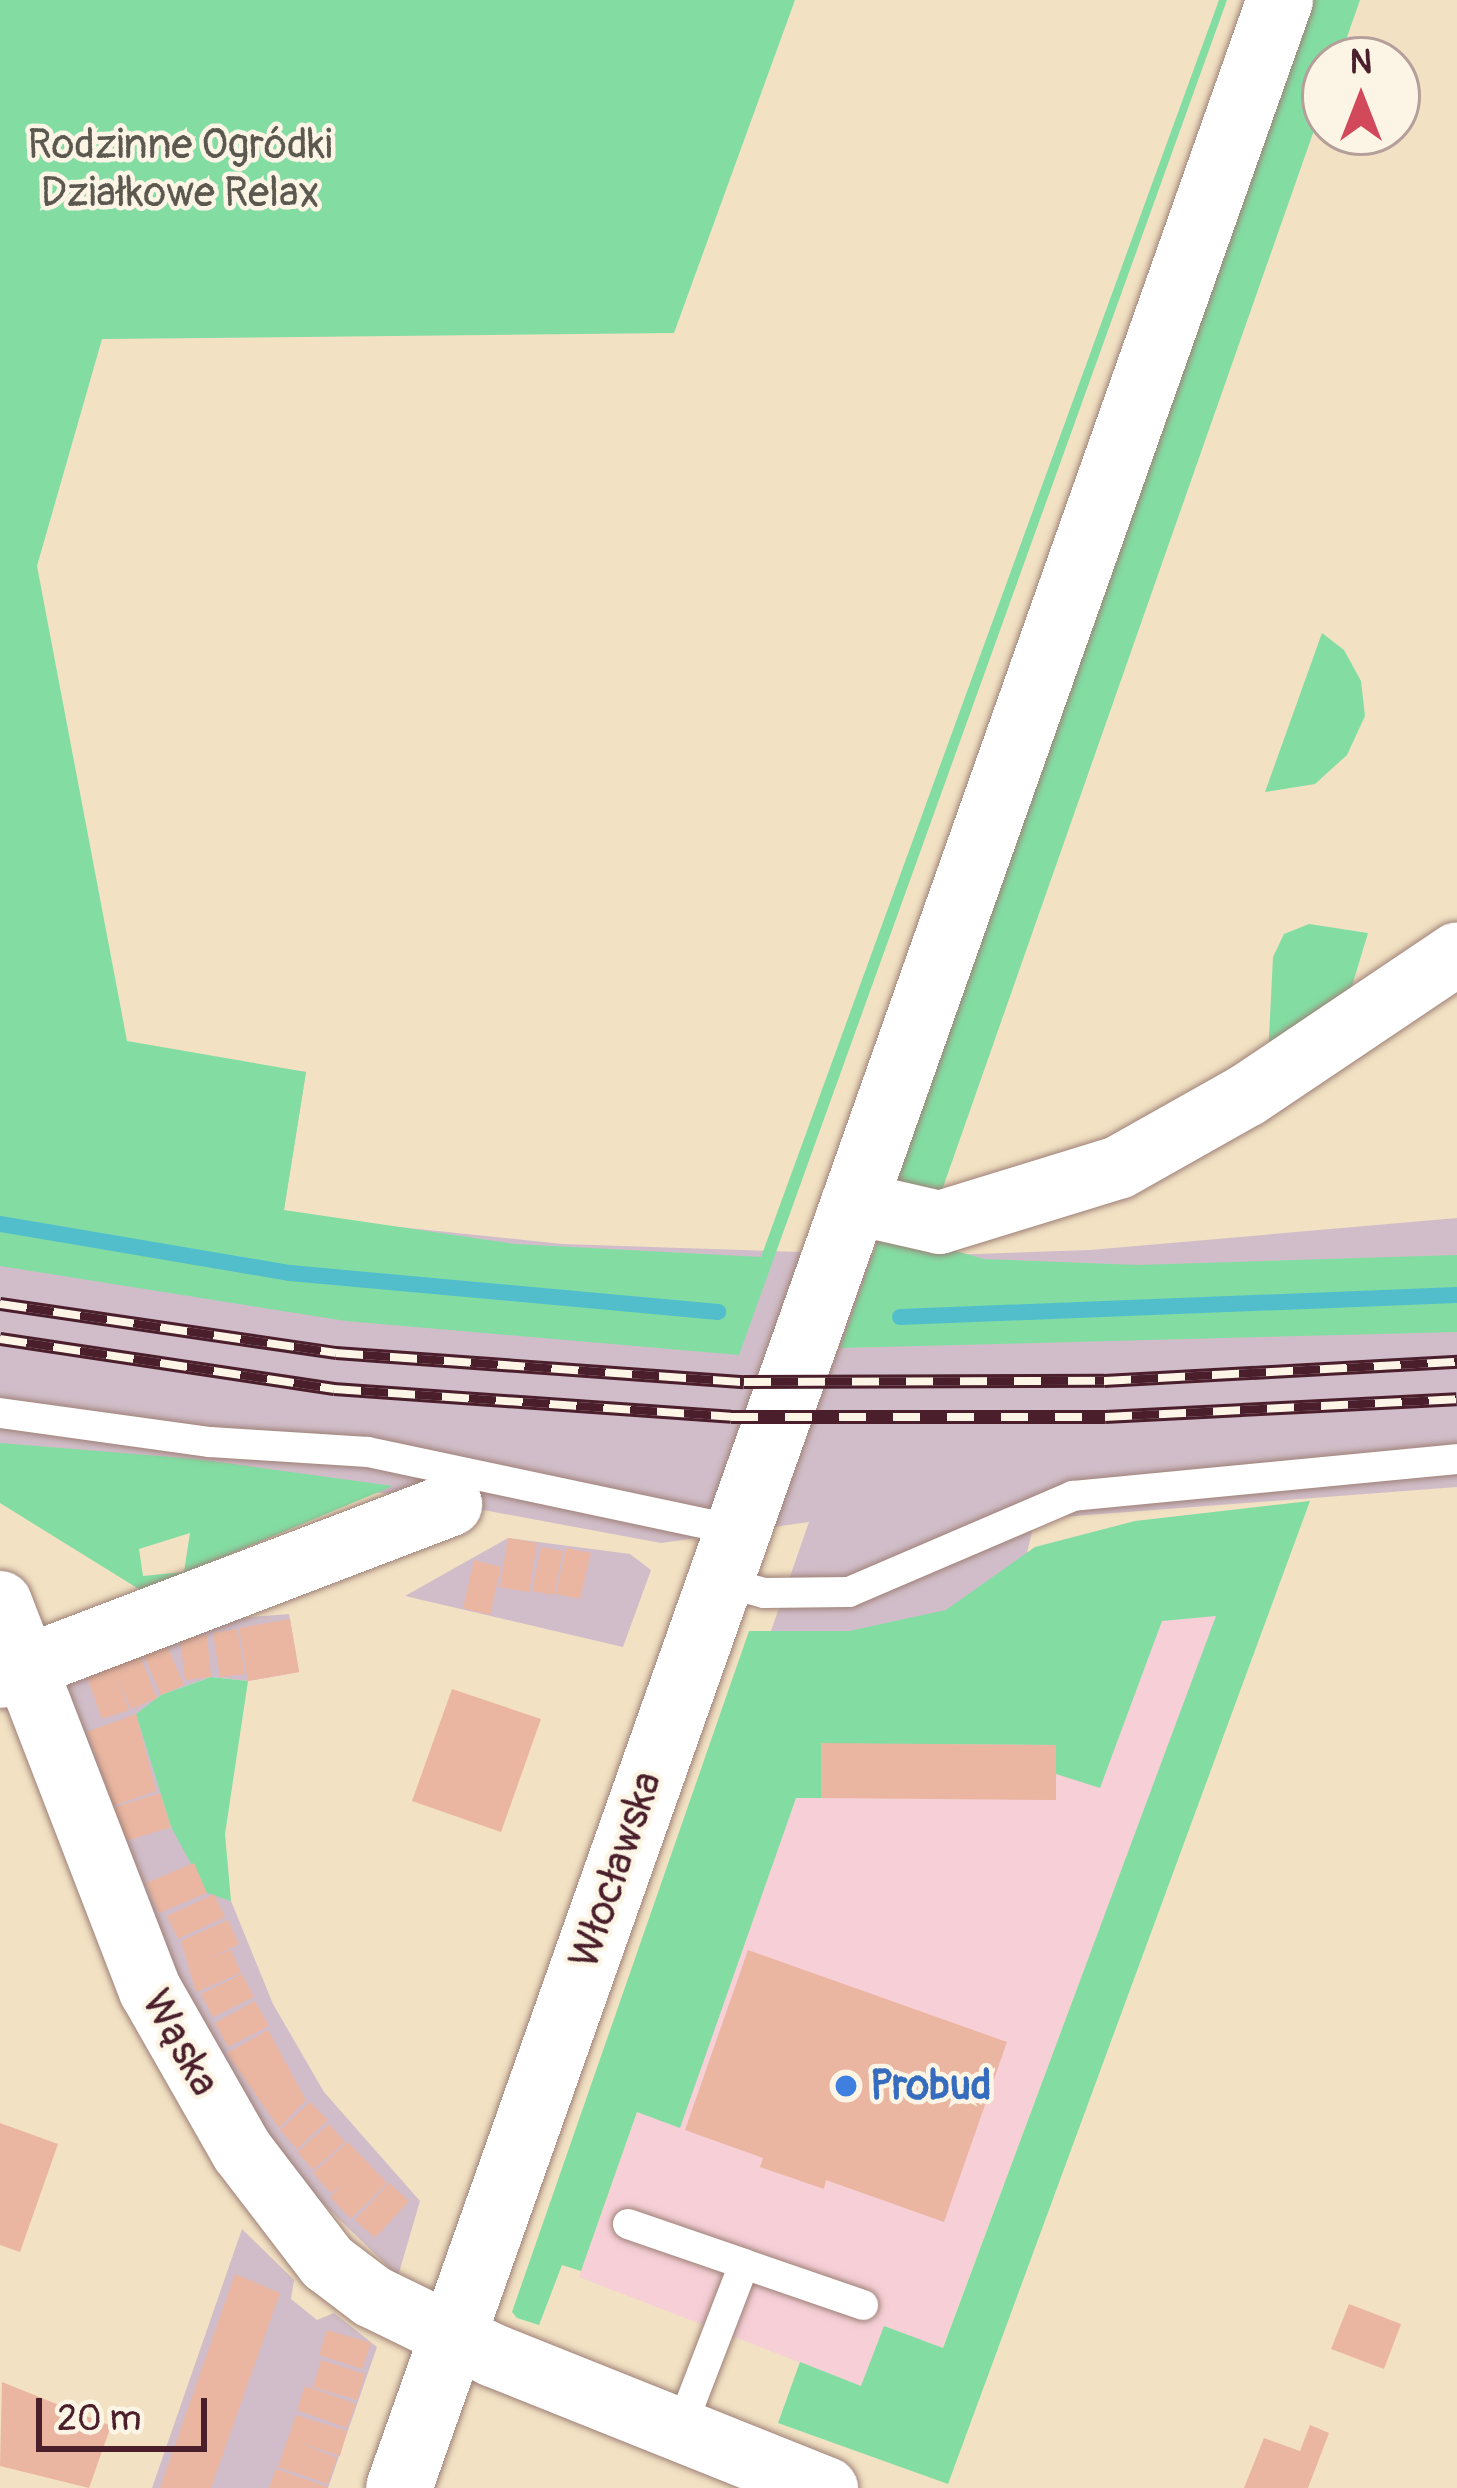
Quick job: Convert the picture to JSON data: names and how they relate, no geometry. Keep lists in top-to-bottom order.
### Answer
{
  "streets": {
    "street": ["Włocławska", "Wąska"]
  },
  "crossings": [
    ["Włocławska", "Wąska"]
  ],
  "parks": ["Rodzinne Ogródki Działkowe Relax"],
  "places": ["Probud"],
  "scale_bar": "20 m",
  "north": "top"
}
